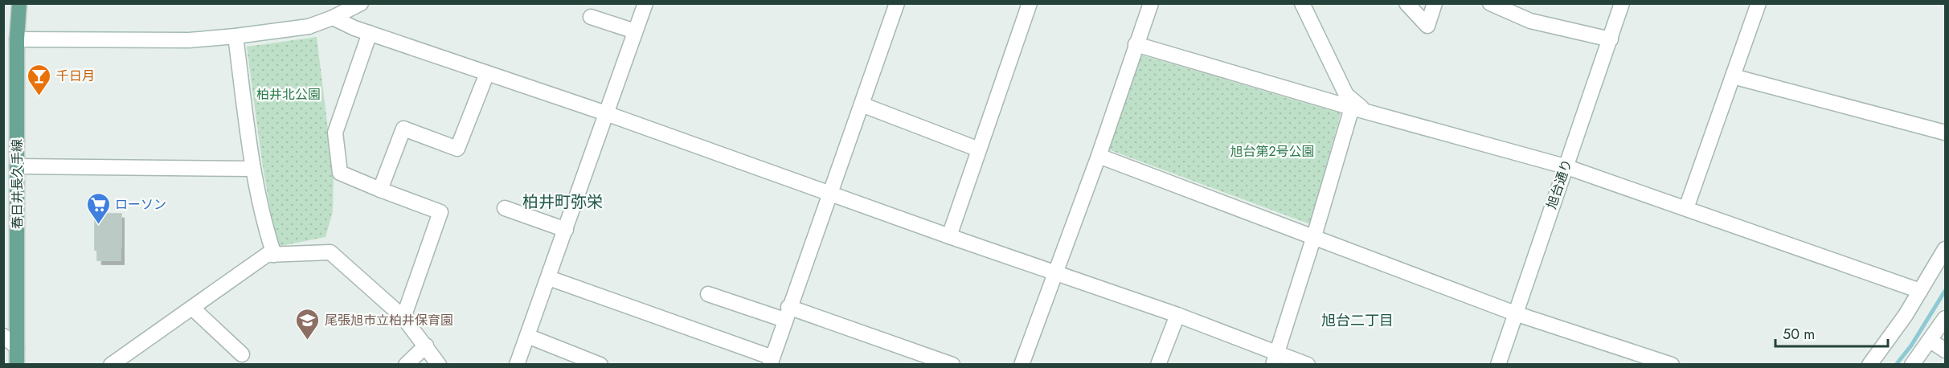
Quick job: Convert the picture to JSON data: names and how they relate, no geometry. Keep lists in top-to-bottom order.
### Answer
{
  "streets": {
    "main road": ["春日井長久手線"],
    "street": ["旭台通り"]
  },
  "districts": ["柏井町弥栄", "旭台二丁目"],
  "parks": ["柏井北公園", "旭台第2号公園"],
  "places": {
    "bar": ["千日月"],
    "supermarket": ["ローソン"],
    "school or university": ["尾張旭市立柏井保育園"]
  },
  "scale_bar": "50 m"
}
